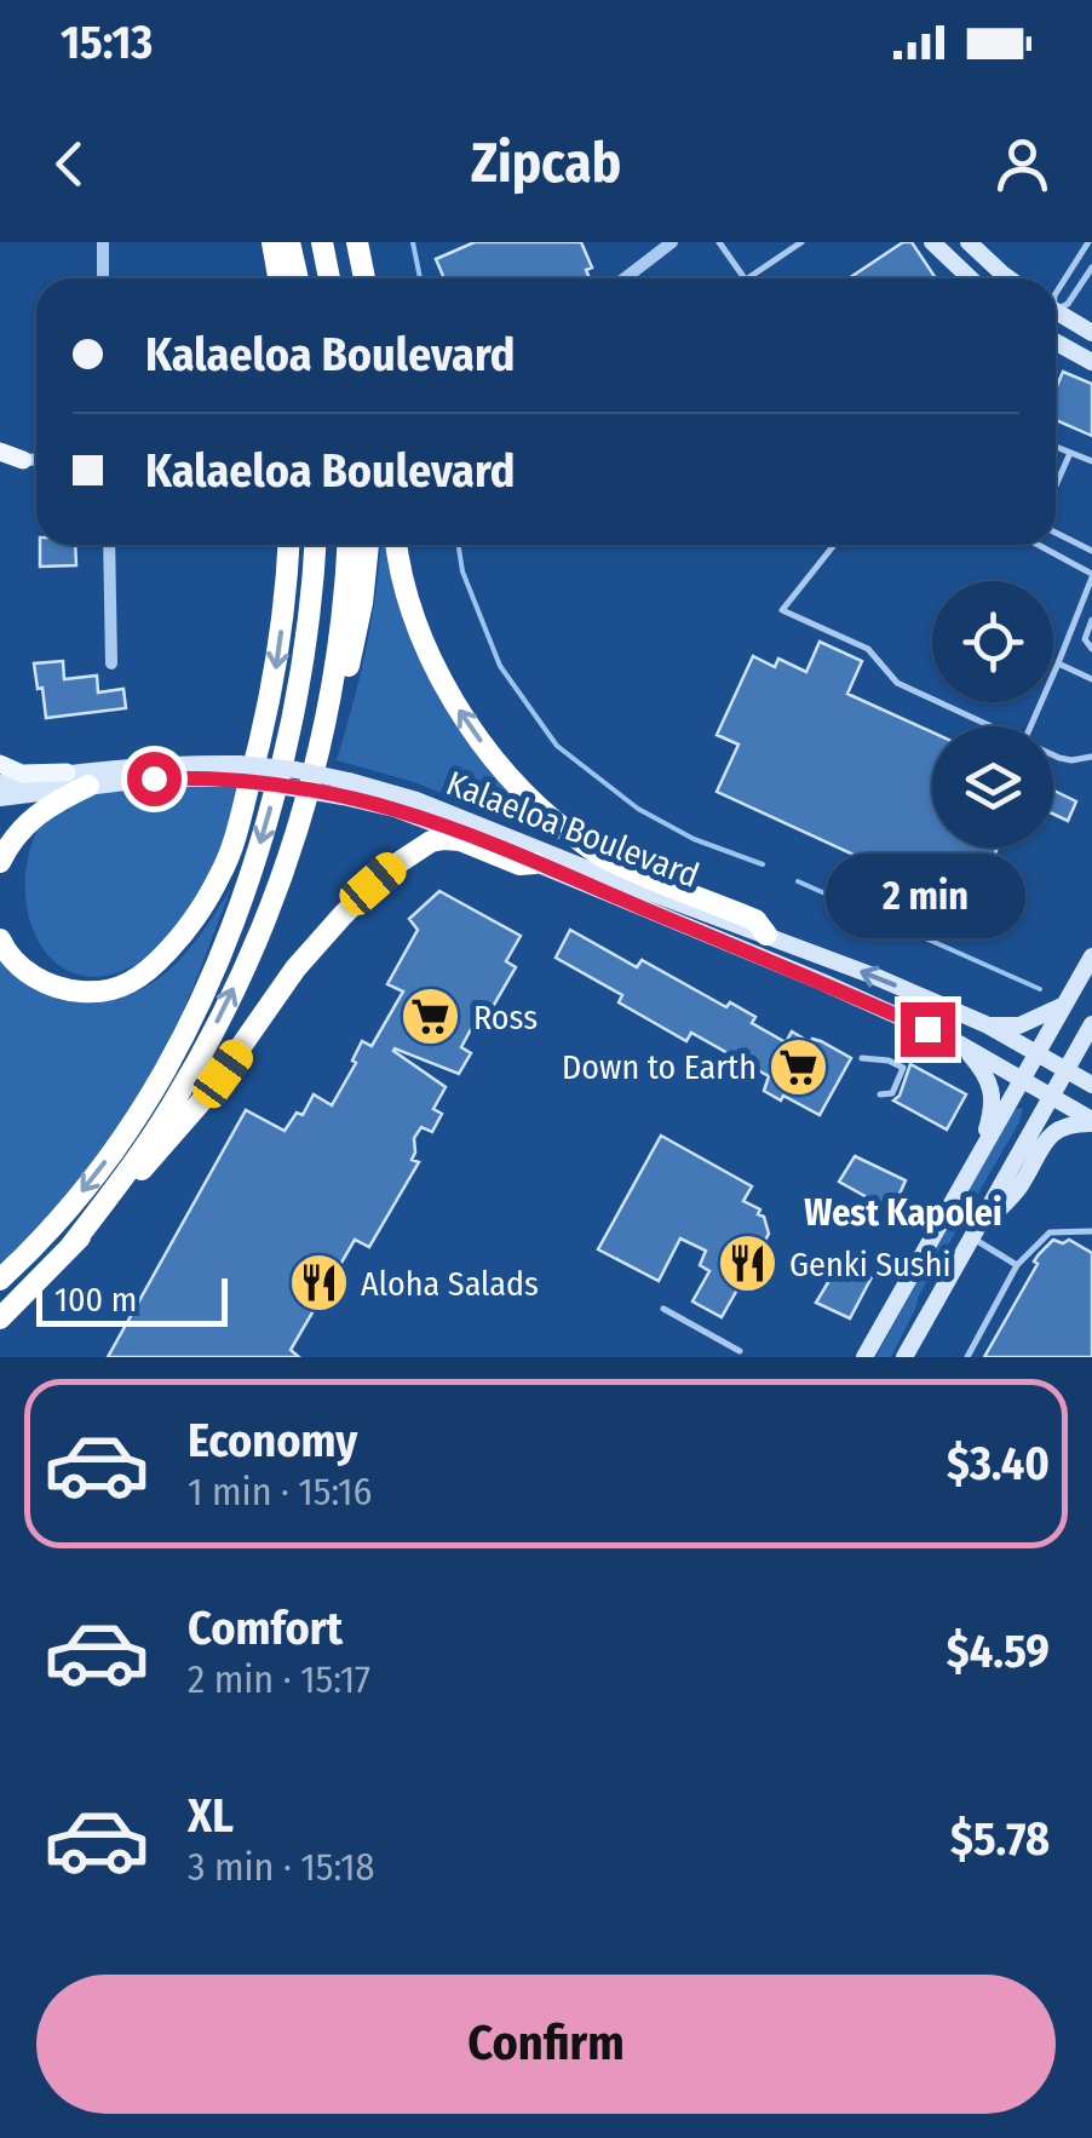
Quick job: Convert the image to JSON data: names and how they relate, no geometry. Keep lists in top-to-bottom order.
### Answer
{
  "streets": {
    "main road": ["Kalaeloa Boulevard"]
  },
  "districts": ["West Kapolei"],
  "places": {
    "supermarket": ["Ross", "Down to Earth"],
    "restaurant": ["Genki Sushi", "Aloha Salads"]
  },
  "scale_bar": "100 m",
  "page": {
    "status": "15:13",
    "header": "Zipcab",
    "banner": ["Kalaeloa Boulevard", "Kalaeloa Boulevard"],
    "bubble": "2 min",
    "scale": "100 m",
    "list": [
      {
        "name": "Economy",
        "note": "1 min · 15:16",
        "value": "$3.40"
      },
      {
        "name": "Comfort",
        "note": "2 min · 15:17",
        "value": "$4.59"
      },
      {
        "name": "XL",
        "note": "3 min · 15:18",
        "value": "$5.78"
      }
    ],
    "buttons": "Confirm"
  }
}
